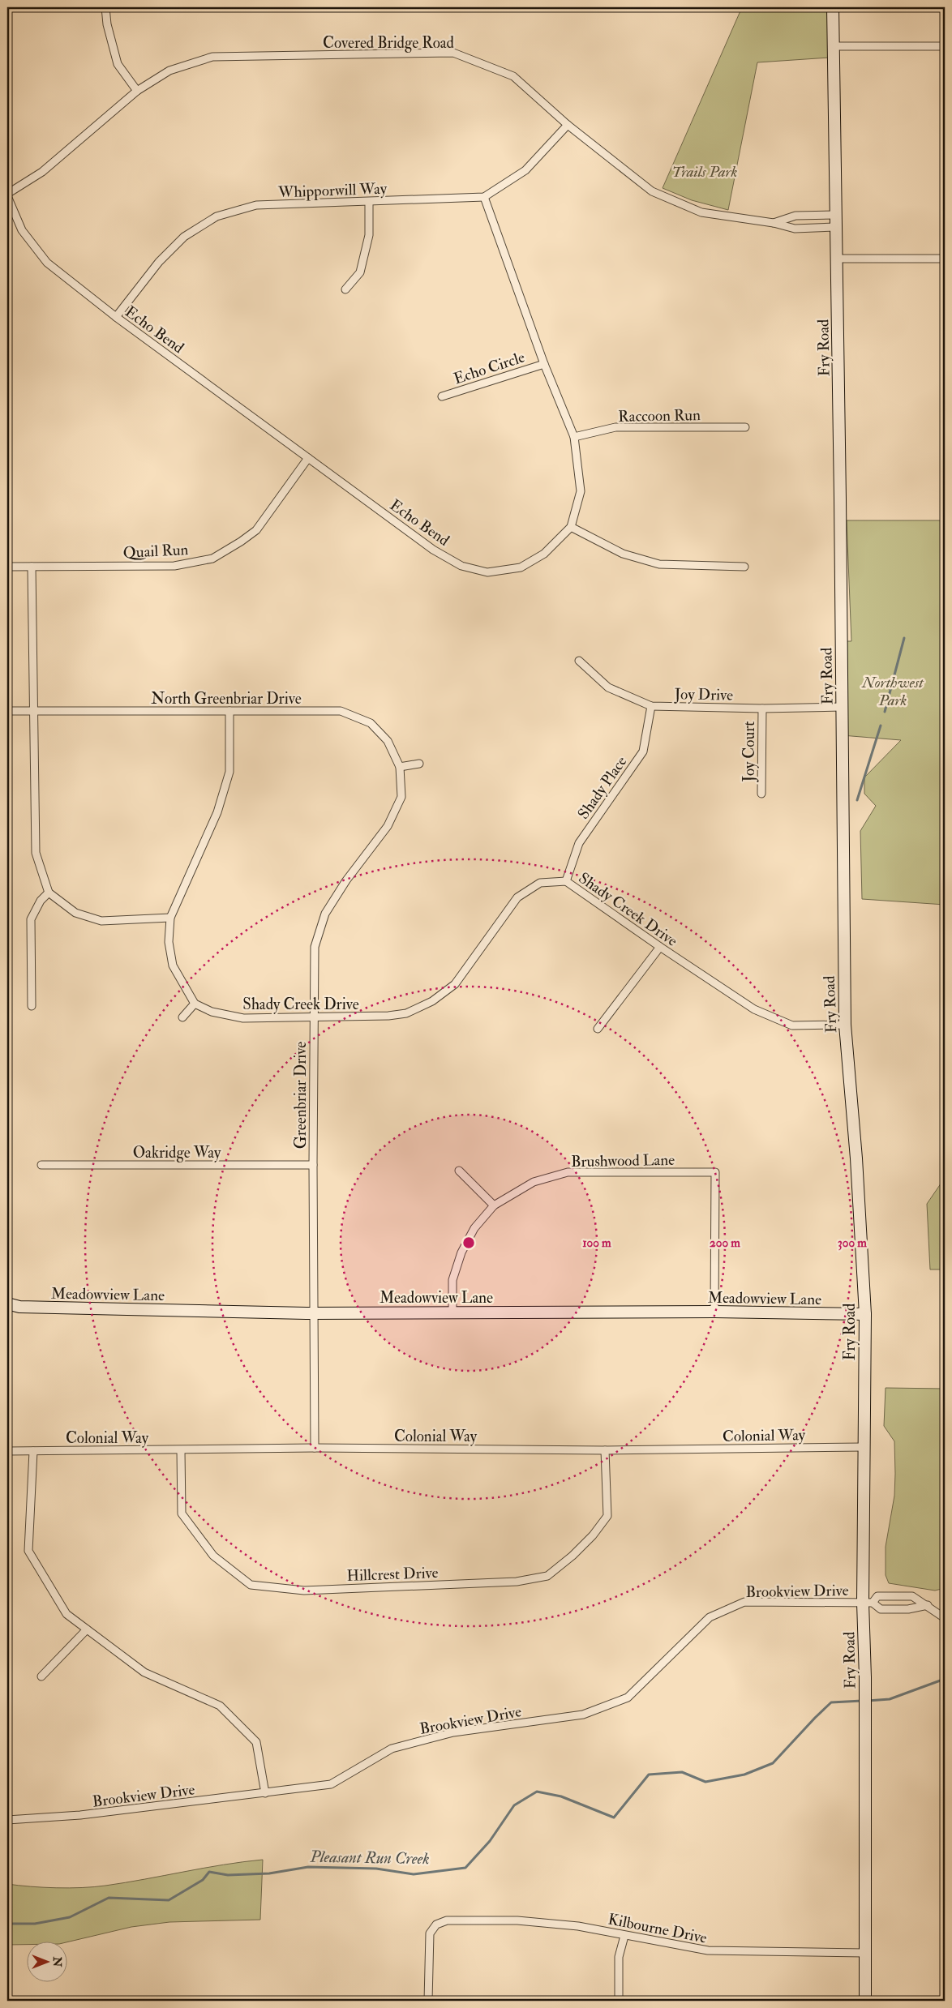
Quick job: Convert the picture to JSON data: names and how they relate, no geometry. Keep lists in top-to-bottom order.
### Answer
{
  "streets": {
    "street": [
      "Covered Bridge Road",
      "Whipporwill Way",
      "Echo Bend",
      "Fry Road",
      "Echo Circle",
      "Raccoon Run",
      "Quail Run",
      "Joy Drive",
      "North Greenbriar Drive",
      "Joy Court",
      "Shady Place",
      "Shady Creek Drive",
      "Greenbriar Drive",
      "Oakridge Way",
      "Brushwood Lane",
      "Meadowview Lane",
      "Colonial Way",
      "Hillcrest Drive",
      "Brookview Drive",
      "Kilbourne Drive"
    ]
  },
  "crossings": [
    ["Covered Bridge Road", "Whipporwill Way"],
    ["Covered Bridge Road", "Echo Bend"],
    ["Covered Bridge Road", "Fry Road"],
    ["Whipporwill Way", "Echo Bend"],
    ["Echo Bend", "Quail Run"],
    ["Fry Road", "Joy Drive"],
    ["Fry Road", "Shady Creek Drive"],
    ["Fry Road", "Meadowview Lane"],
    ["Fry Road", "Colonial Way"],
    ["Fry Road", "Brookview Drive"],
    ["Fry Road", "Kilbourne Drive"],
    ["Joy Drive", "Joy Court"],
    ["Joy Drive", "Shady Place"],
    ["North Greenbriar Drive", "Greenbriar Drive"],
    ["Shady Place", "Shady Creek Drive"],
    ["Shady Creek Drive", "Greenbriar Drive"],
    ["Greenbriar Drive", "Oakridge Way"],
    ["Greenbriar Drive", "Meadowview Lane"],
    ["Greenbriar Drive", "Colonial Way"],
    ["Brushwood Lane", "Meadowview Lane"],
    ["Colonial Way", "Hillcrest Drive"]
  ],
  "water": ["Pleasant Run Creek"],
  "parks": ["Trails Park", "Northwest Park"],
  "north": "right",
  "rings": ["100 m", "200 m", "300 m"]
}
